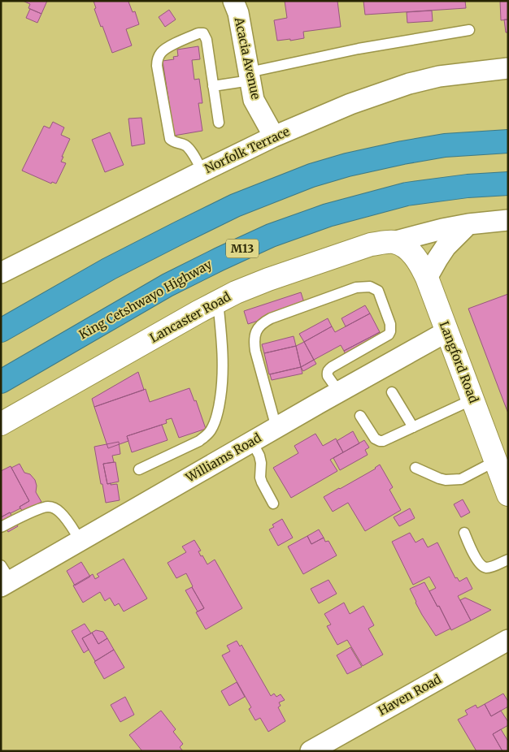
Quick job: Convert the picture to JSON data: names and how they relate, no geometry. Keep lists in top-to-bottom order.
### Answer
{
  "streets": {
    "highway": ["M13", "King Cetshwayo Highway"],
    "street": [
      "Acacia Avenue",
      "Norfolk Terrace",
      "Lancaster Road",
      "Langford Road",
      "Williams Road",
      "Haven Road"
    ]
  },
  "crossings": [
    ["Acacia Avenue", "Norfolk Terrace"],
    ["Lancaster Road", "Langford Road"],
    ["Langford Road", "Williams Road"]
  ]
}
